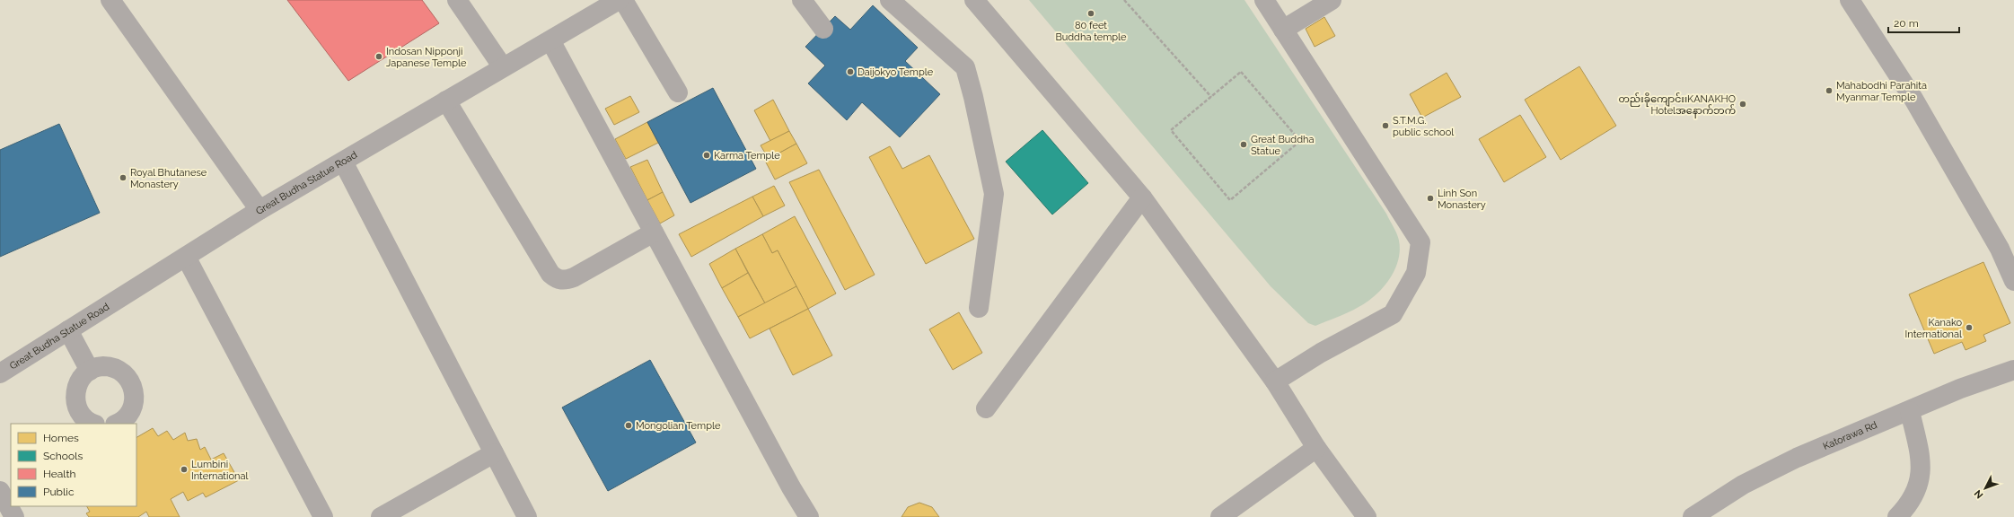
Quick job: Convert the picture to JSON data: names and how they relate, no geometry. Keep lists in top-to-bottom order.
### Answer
{
  "streets": {
    "street": ["Great Budha Statue Road", "Katorawa Rd"]
  },
  "places": [
    "80 feet Buddha temple",
    "Indosan Nipponji Japanese Temple",
    "Daijokyo Temple",
    "Mahabodhi Parahita Myanmar Temple",
    "တည်းခိုကျောင်း၊KANAKHO Hotelအနောက်ဘက်",
    "S.T.M.G. public school",
    "Great Buddha Statue",
    "Karma Temple",
    "Royal Bhutanese Monastery",
    "Linh Son Monastery",
    "Kanako International",
    "Mongolian Temple",
    "Lumbini International"
  ],
  "legend": [
    "Homes",
    "Schools",
    "Health",
    "Public"
  ],
  "scale_bar": "20 m",
  "north": "bottom left"
}
